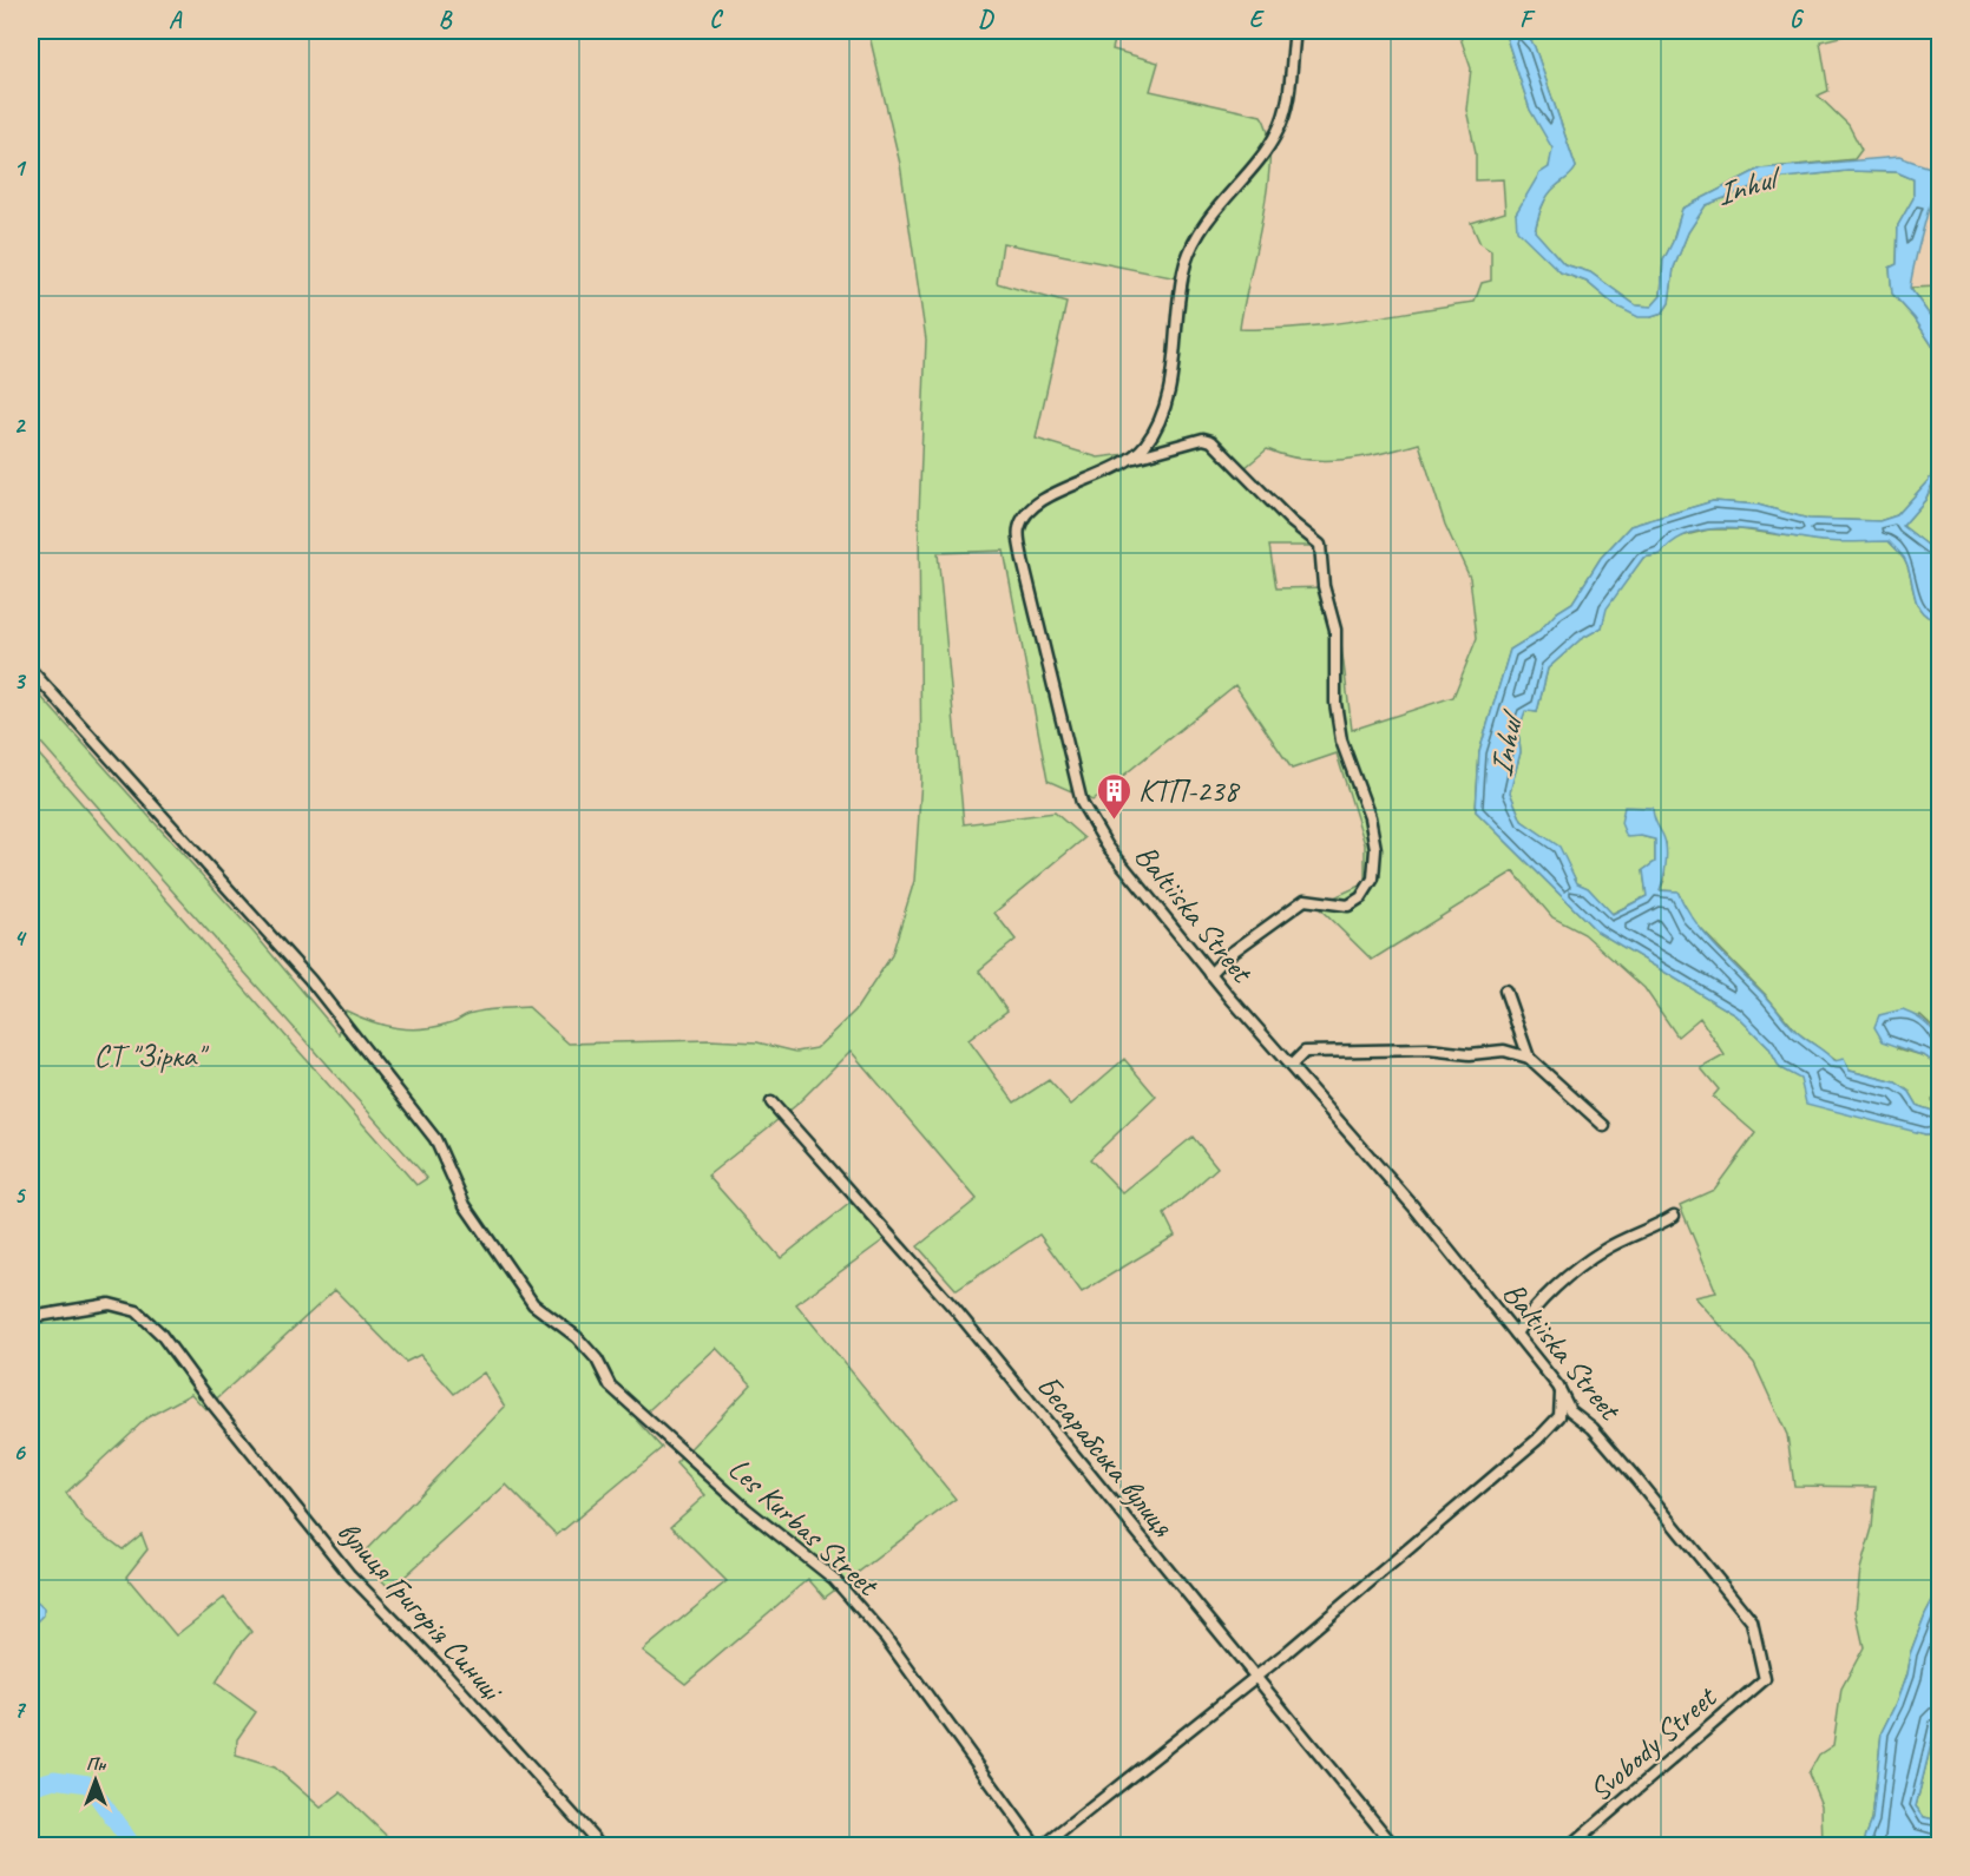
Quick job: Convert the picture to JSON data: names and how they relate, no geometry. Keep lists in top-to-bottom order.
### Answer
{
  "streets": {
    "street": [
      "Baltiiska Street",
      "Бесарабська вулиця",
      "Les Kurbas Street",
      "вулиця Григорія Синиці",
      "Svobody Street"
    ]
  },
  "crossings": [
    ["Baltiiska Street", "Svobody Street"]
  ],
  "water": ["Inhul"],
  "parks": ["СТ \"Зірка\""],
  "places": {
    "building": ["КТП-238"]
  },
  "north": "top",
  "grid": {
    "columns": [
      "A",
      "B",
      "C",
      "D",
      "E",
      "F",
      "G"
    ],
    "rows": [
      "1",
      "2",
      "3",
      "4",
      "5",
      "6",
      "7"
    ]
  }
}
